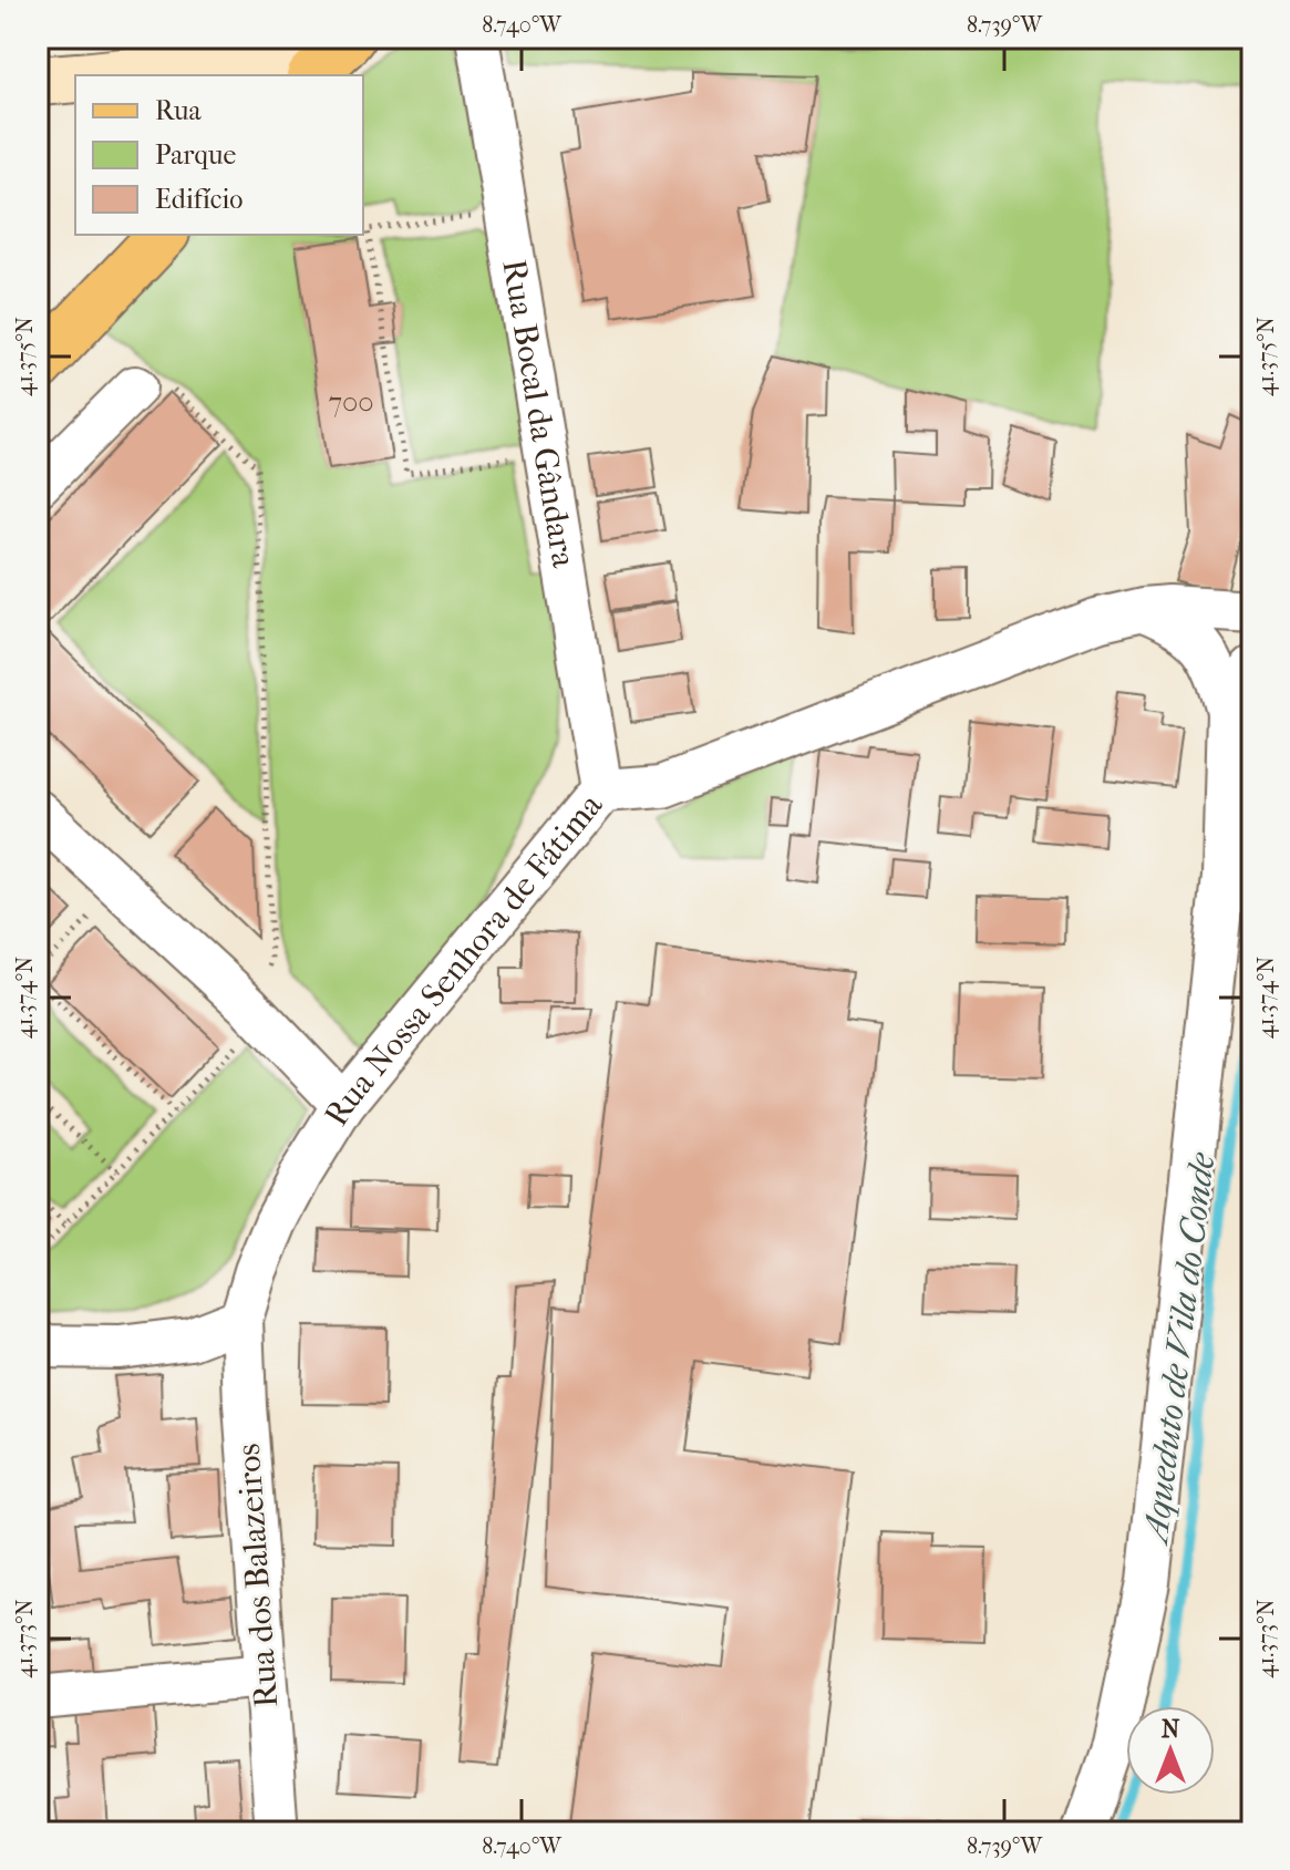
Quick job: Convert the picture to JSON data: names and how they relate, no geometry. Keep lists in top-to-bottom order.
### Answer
{
  "streets": {
    "street": ["Rua Bocal da Gândara", "Rua Nossa Senhora de Fátima", "Rua dos Balazeiros"]
  },
  "crossings": [
    ["Rua Bocal da Gândara", "Rua Nossa Senhora de Fátima"],
    ["Rua Nossa Senhora de Fátima", "Rua dos Balazeiros"]
  ],
  "water": ["Aqueduto de Vila do Conde"],
  "house_numbers": ["700"],
  "legend": ["Rua", "Parque", "Edifício"],
  "north": "top",
  "coordinates": [
    "8.740°W",
    "8.739°W",
    "41.375°N",
    "41.374°N",
    "41.373°N"
  ]
}
